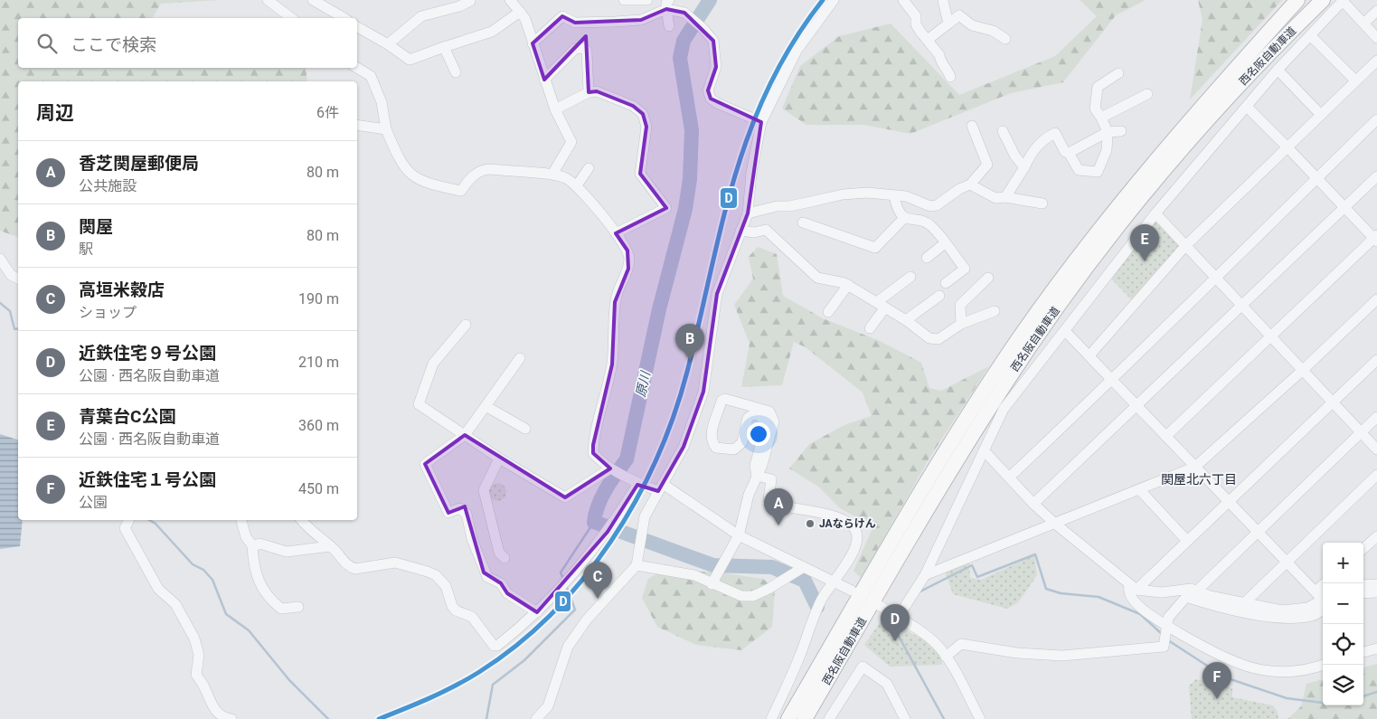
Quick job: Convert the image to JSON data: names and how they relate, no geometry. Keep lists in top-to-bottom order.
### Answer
{
  "streets": {
    "highway": ["西名阪自動車道"]
  },
  "districts": ["関屋北六丁目"],
  "water": ["原川"],
  "places": ["JAならけん"],
  "lines": ["transit line D"],
  "page": {
    "search": "ここで検索",
    "heading": ["周辺", "6件"],
    "list": [
      {
        "mark": "A",
        "name": "香芝関屋郵便局",
        "note": "公共施設",
        "value": "80 m"
      },
      {
        "mark": "B",
        "name": "関屋",
        "note": "駅",
        "value": "80 m"
      },
      {
        "mark": "C",
        "name": "高垣米穀店",
        "note": "ショップ",
        "value": "190 m"
      },
      {
        "mark": "D",
        "name": "近鉄住宅９号公園",
        "note": "公園 · 西名阪自動車道",
        "value": "210 m"
      },
      {
        "mark": "E",
        "name": "青葉台C公園",
        "note": "公園 · 西名阪自動車道",
        "value": "360 m"
      },
      {
        "mark": "F",
        "name": "近鉄住宅１号公園",
        "note": "公園",
        "value": "450 m"
      }
    ],
    "pins": [
      "E",
      "B",
      "A",
      "C",
      "D",
      "F"
    ],
    "map_buttons": ["+", "−"]
  }
}
